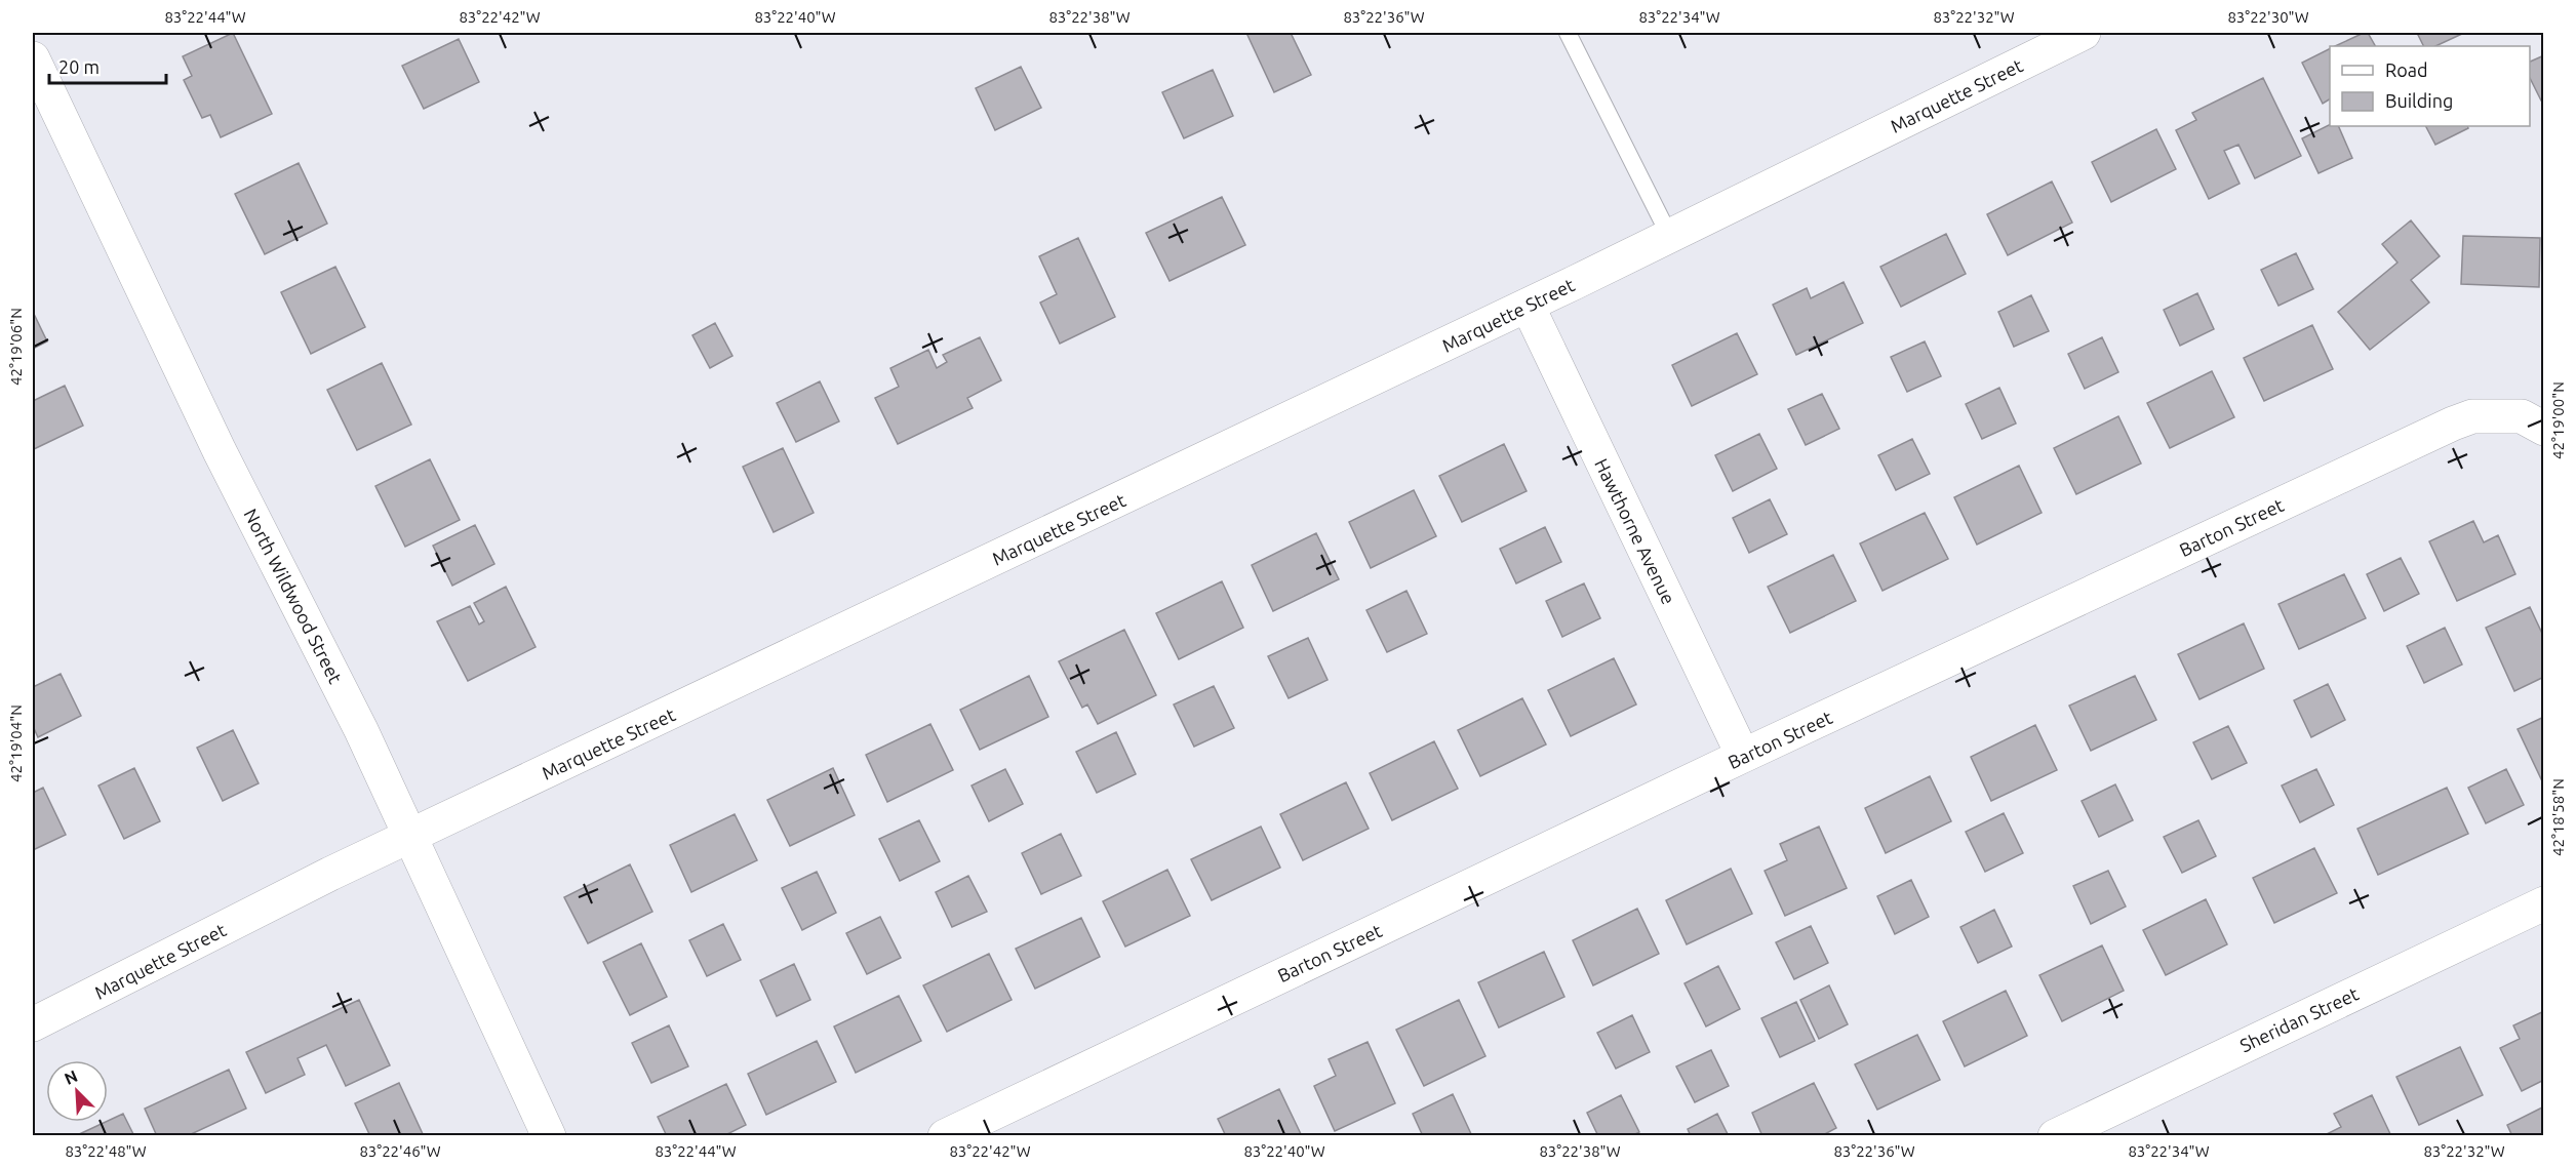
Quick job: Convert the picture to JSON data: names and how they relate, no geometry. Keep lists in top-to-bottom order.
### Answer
{
  "streets": {
    "street": [
      "Marquette Street",
      "Barton Street",
      "Hawthorne Avenue",
      "North Wildwood Street",
      "Sheridan Street"
    ]
  },
  "crossings": [
    ["Marquette Street", "Hawthorne Avenue"],
    ["Marquette Street", "North Wildwood Street"],
    ["Barton Street", "Hawthorne Avenue"]
  ],
  "legend": ["Road", "Building"],
  "scale_bar": "20 m",
  "north": "top left",
  "coordinates": [
    "83°22'44\"W",
    "83°22'42\"W",
    "83°22'40\"W",
    "83°22'38\"W",
    "83°22'36\"W",
    "83°22'34\"W",
    "83°22'32\"W",
    "83°22'30\"W",
    "42°19'06\"N",
    "42°19'00\"N",
    "42°19'04\"N",
    "42°18'58\"N",
    "83°22'48\"W",
    "83°22'46\"W"
  ]
}
